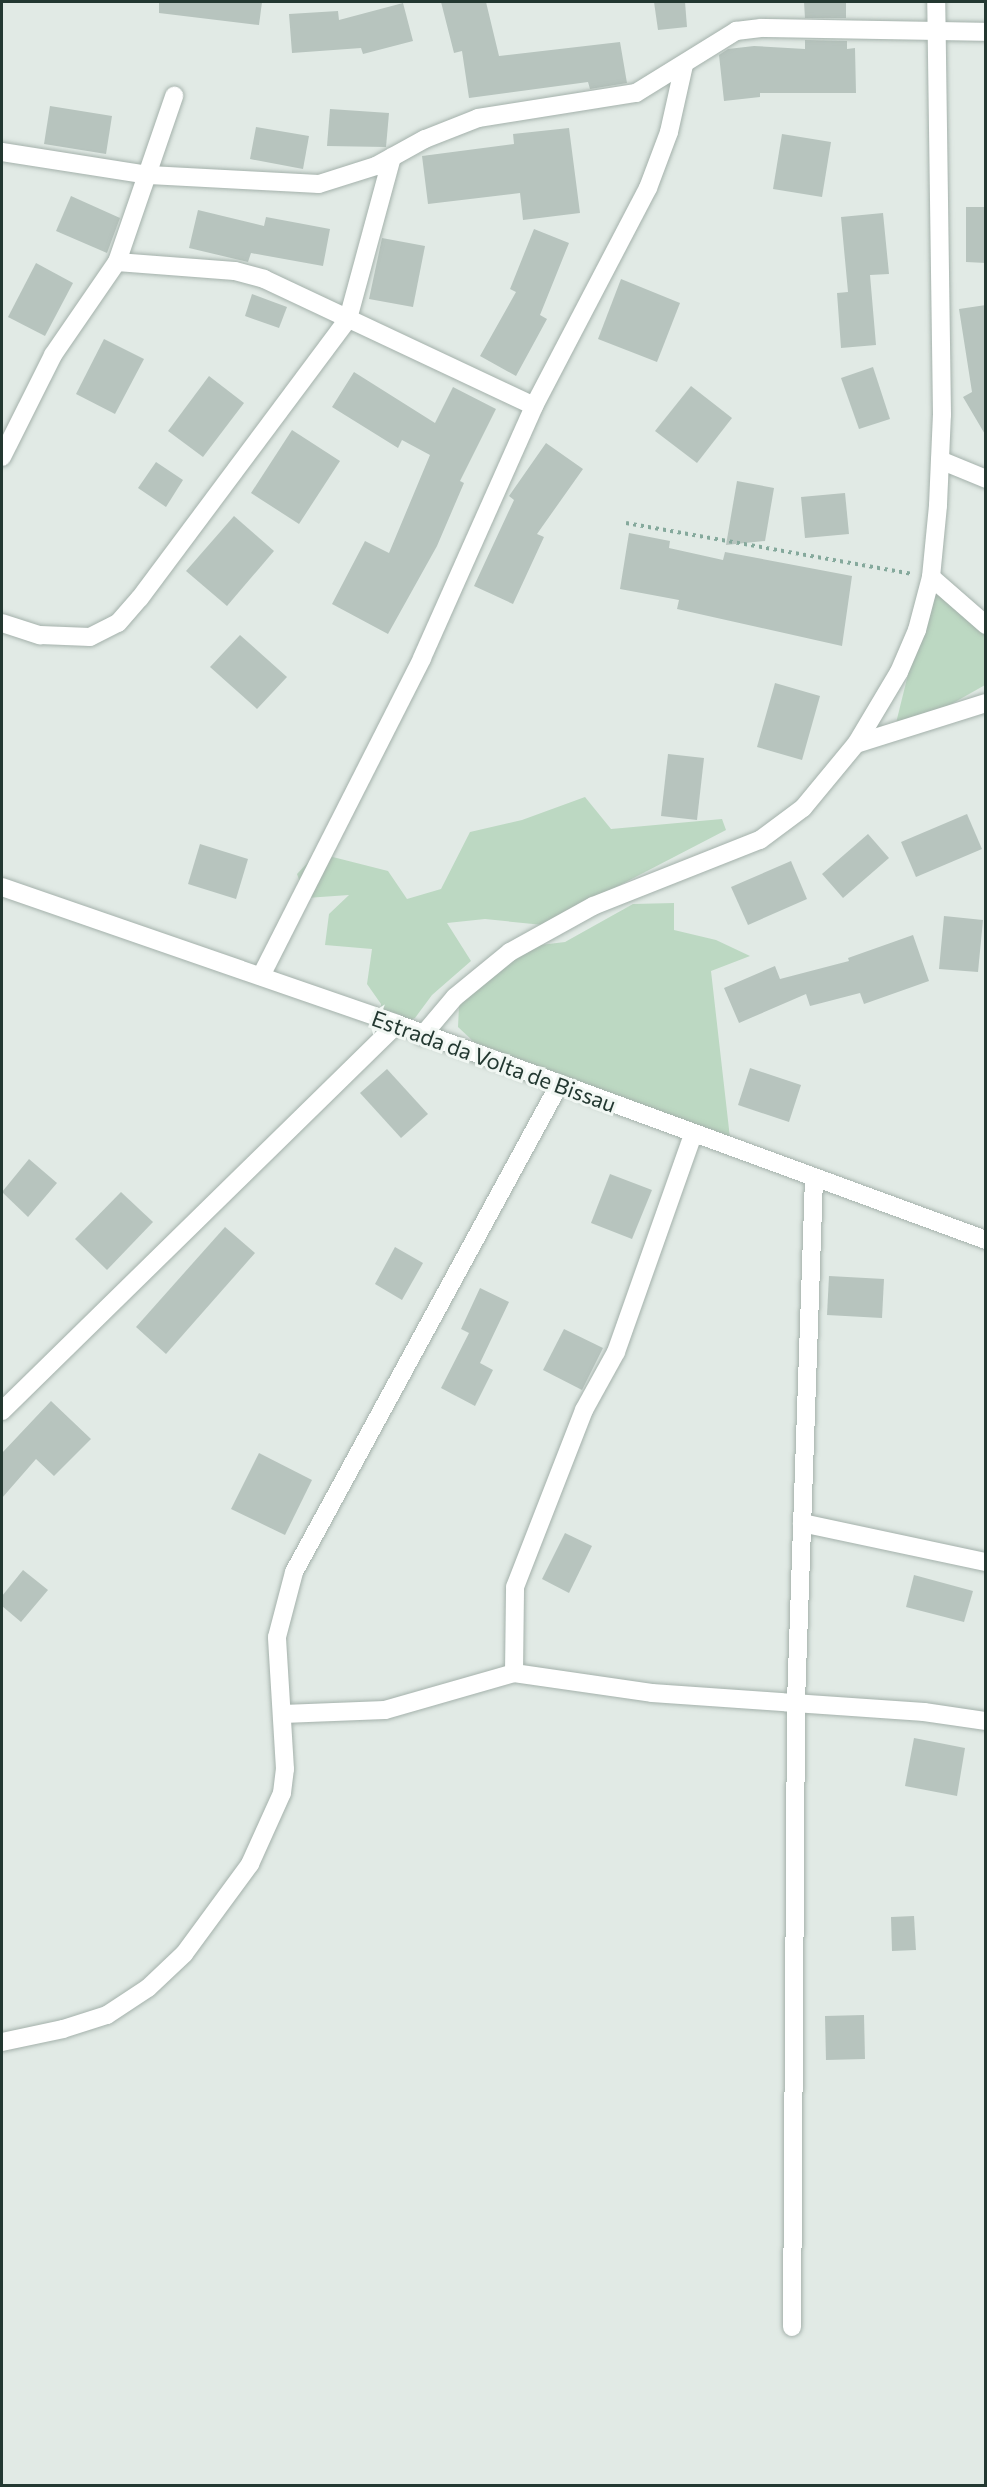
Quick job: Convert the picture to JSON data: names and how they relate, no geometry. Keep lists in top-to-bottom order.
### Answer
{
  "streets": {
    "street": ["Estrada da Volta de Bissau"]
  }
}
